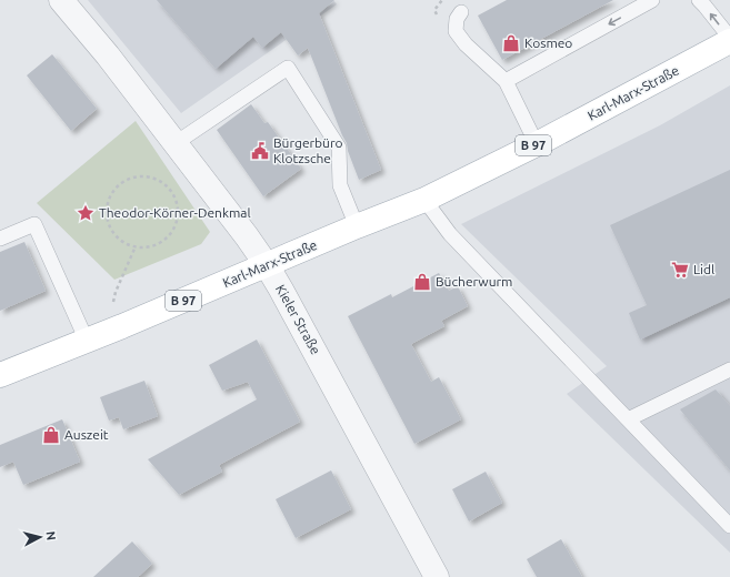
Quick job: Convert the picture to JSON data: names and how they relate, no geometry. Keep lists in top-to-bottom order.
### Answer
{
  "streets": {
    "main road": ["Karl-Marx-Straße", "B 97"],
    "street": ["Kieler Straße"]
  },
  "crossings": [
    ["Karl-Marx-Straße", "Kieler Straße"]
  ],
  "places": {
    "shop": ["Kosmeo", "Bücherwurm", "Auszeit"],
    "public building": ["Bürgerbüro Klotzsche"],
    "place": ["Theodor-Körner-Denkmal"],
    "supermarket": ["Lidl"]
  },
  "north": "right"
}
